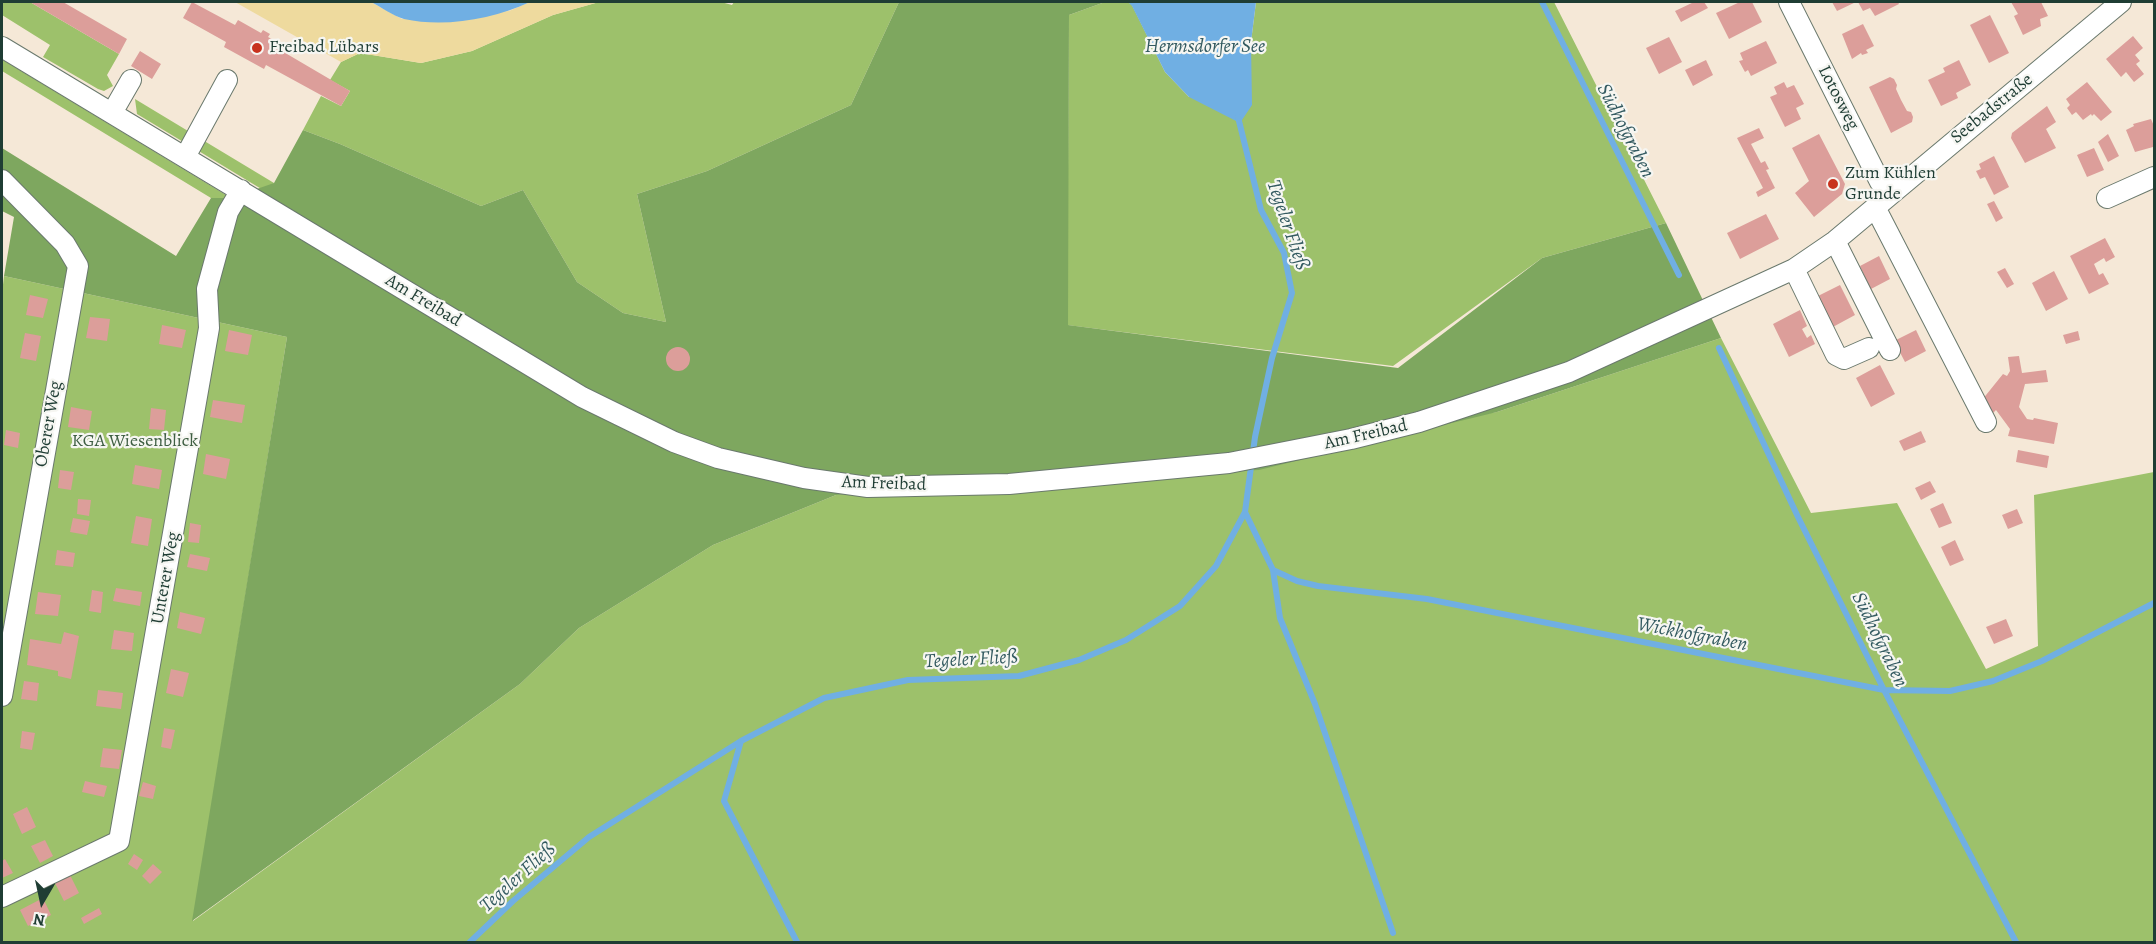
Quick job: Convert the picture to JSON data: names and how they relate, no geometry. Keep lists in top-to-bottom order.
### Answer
{
  "streets": {
    "street": [
      "Lotosweg",
      "Seebadstraße",
      "Am Freibad",
      "Oberer Weg",
      "Unterer Weg"
    ]
  },
  "crossings": [
    ["Lotosweg", "Seebadstraße"],
    ["Seebadstraße", "Am Freibad"],
    ["Am Freibad", "Unterer Weg"]
  ],
  "water": [
    "Hermsdorfer See",
    "Südhofgraben",
    "Tegeler Fließ",
    "Wickhofgraben"
  ],
  "parks": ["KGA Wiesenblick"],
  "places": ["Freibad Lübars", "Zum Kühlen Grunde"],
  "north": "bottom"
}
